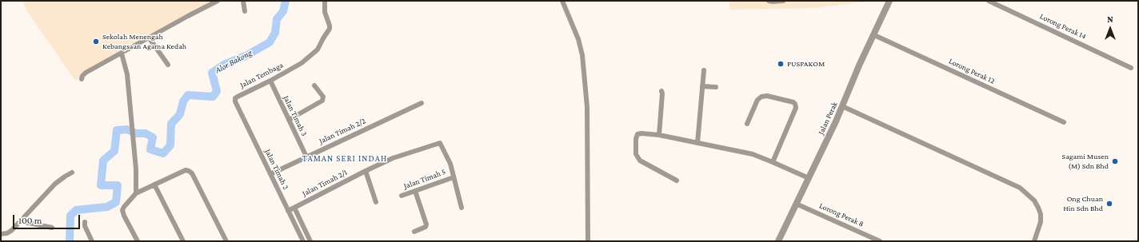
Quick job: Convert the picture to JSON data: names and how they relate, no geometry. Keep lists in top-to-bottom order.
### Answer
{
  "streets": {
    "street": [
      "Lorong Perak 14",
      "Lorong Perak 12",
      "Jalan Tembaga",
      "Jalan Timah 3",
      "Jalan Perak",
      "Jalan Timah 2/2",
      "Jalan Timah 2",
      "Jalan Timah 5",
      "Jalan Timah 2/1",
      "Lorong Perak 8"
    ]
  },
  "crossings": [
    ["Lorong Perak 12", "Jalan Perak"],
    ["Jalan Tembaga", "Jalan Timah 3"],
    ["Jalan Tembaga", "Jalan Timah 2"],
    ["Jalan Timah 3", "Jalan Timah 2/2"],
    ["Jalan Perak", "Lorong Perak 8"],
    ["Jalan Timah 2/2", "Jalan Timah 2"],
    ["Jalan Timah 2", "Jalan Timah 2/1"],
    ["Jalan Timah 5", "Jalan Timah 2/1"]
  ],
  "districts": ["TAMAN SERI INDAH"],
  "water": ["Alor Bakong"],
  "places": [
    "Sekolah Menengah Kebangsaan Agama Kedah",
    "PUSPAKOM",
    "Sagami Musen (M) Sdn Bhd",
    "Ong Chuan Hin Sdn Bhd"
  ],
  "scale_bar": "100 m",
  "north": "top"
}
